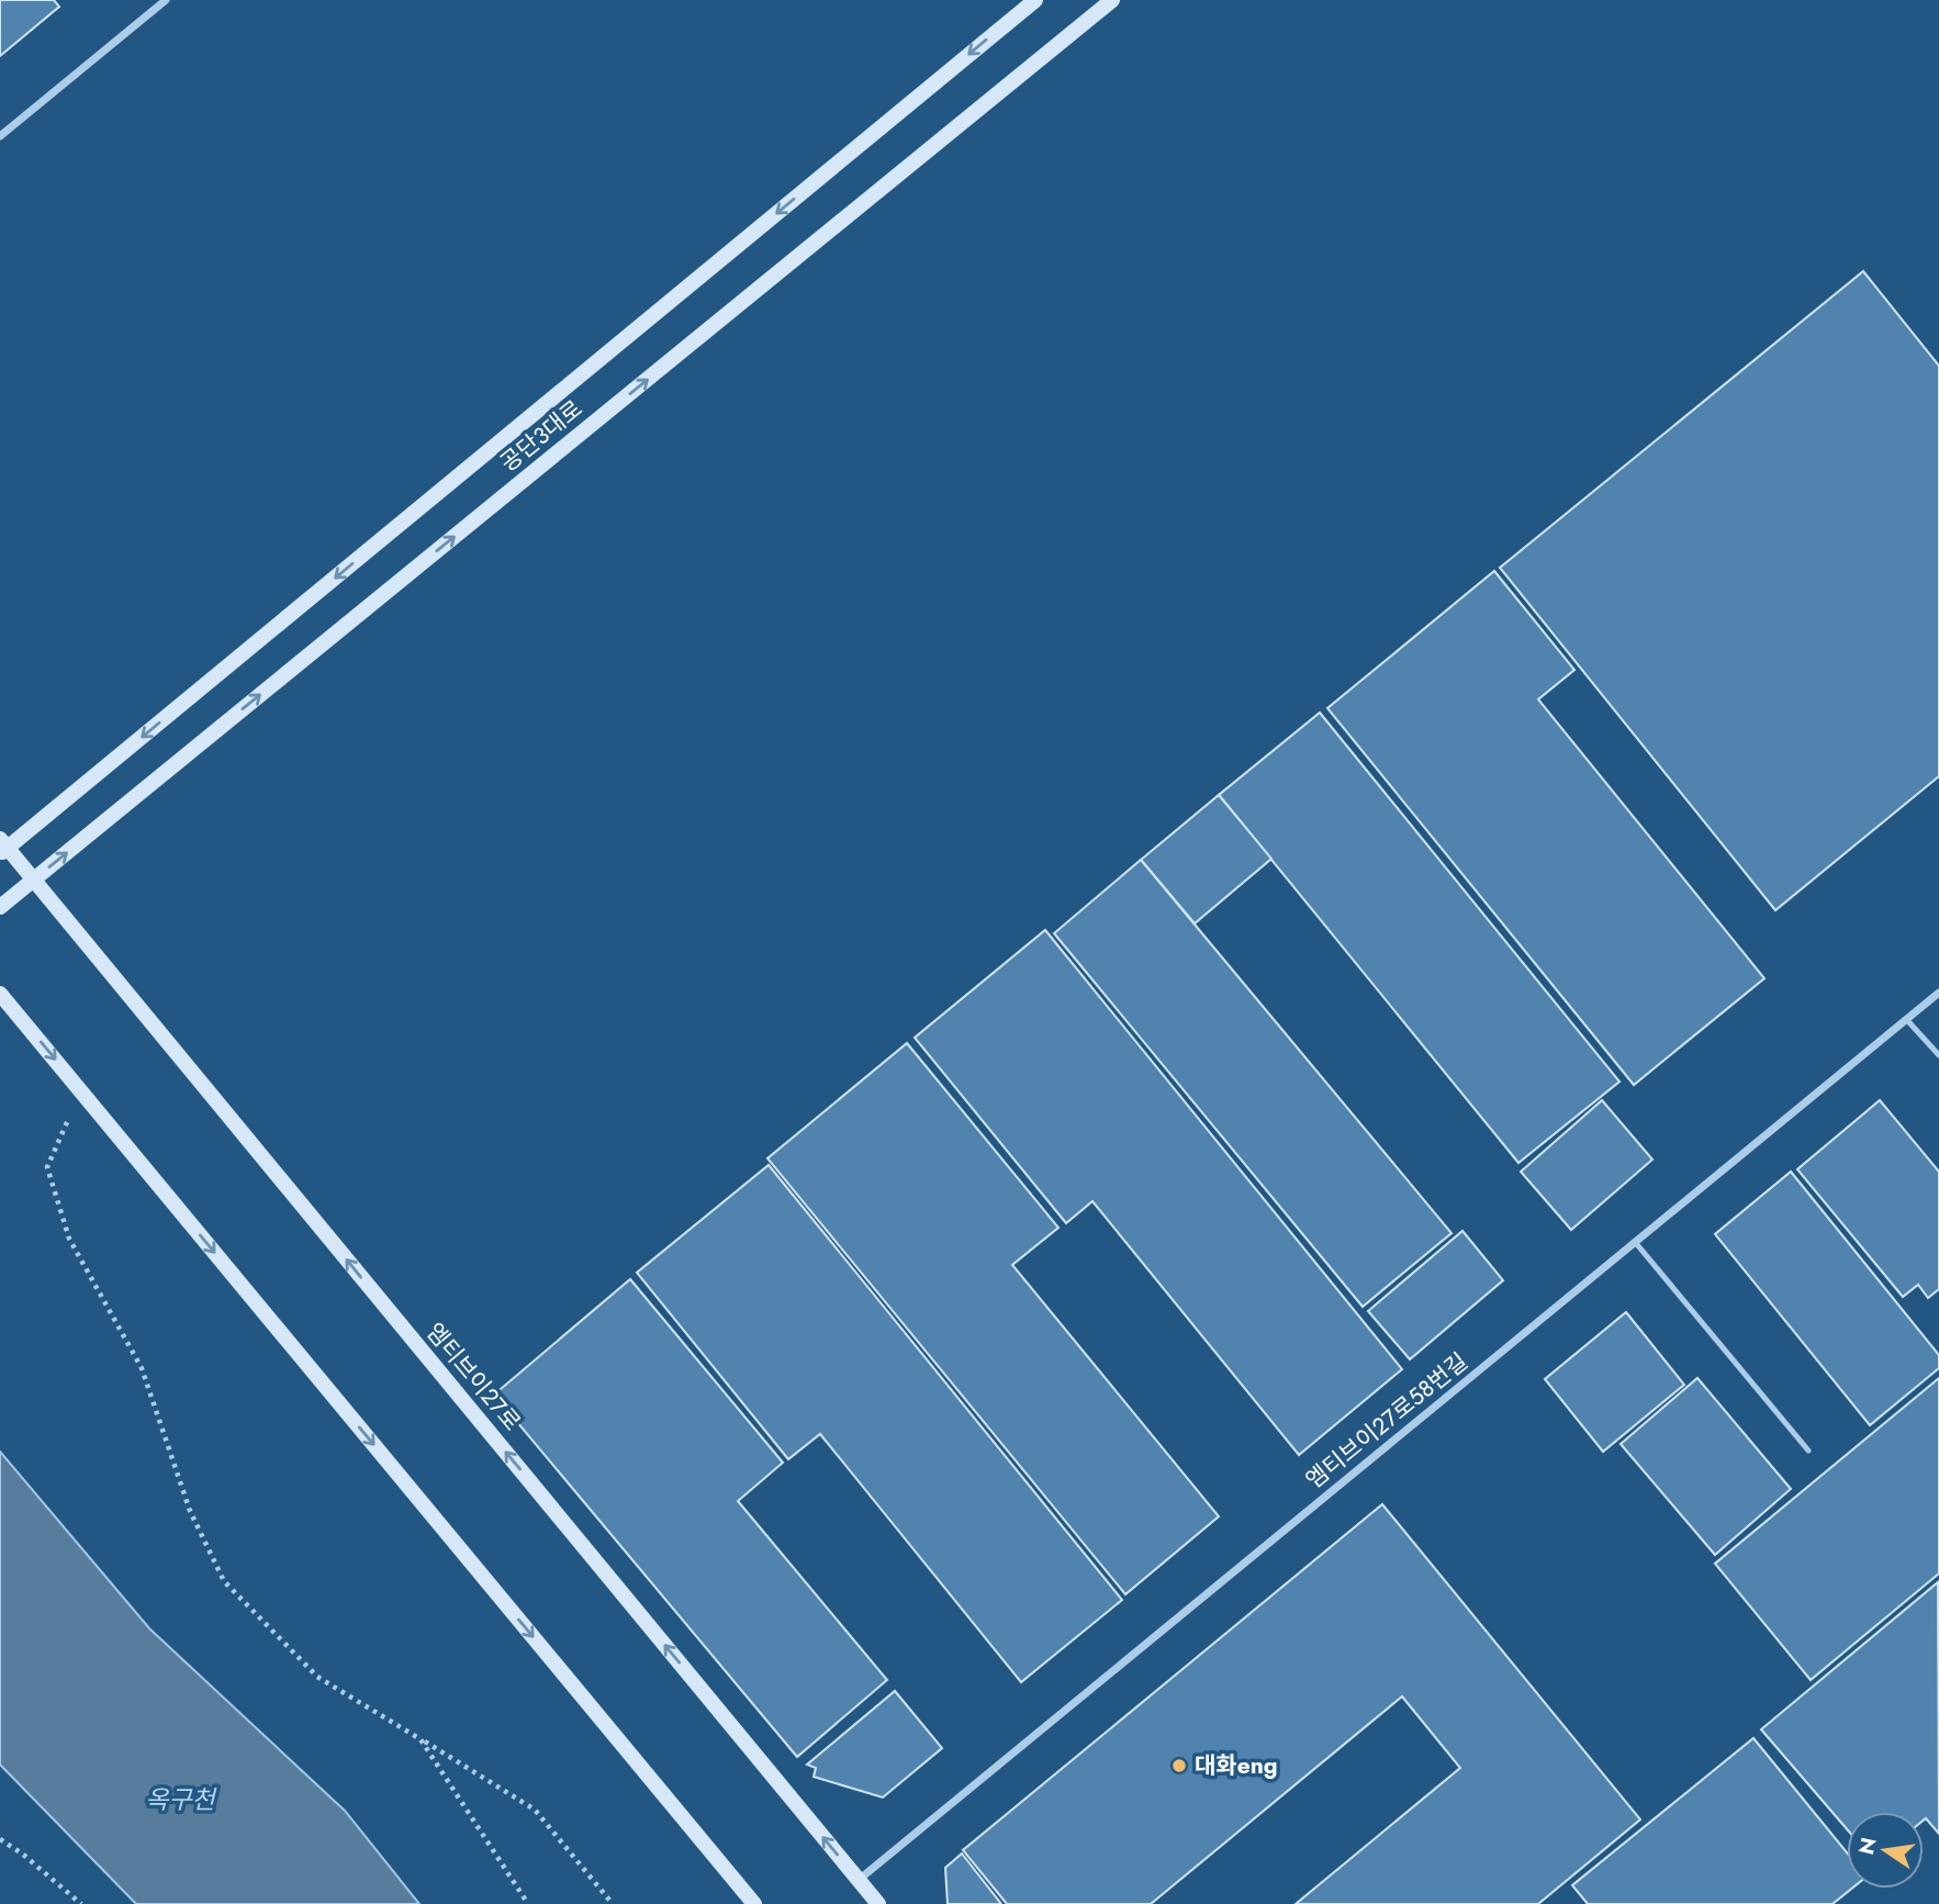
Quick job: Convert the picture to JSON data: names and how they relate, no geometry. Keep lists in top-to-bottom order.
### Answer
{
  "streets": {
    "main road": ["공단3대로", "엠티브이27로"],
    "street": ["엠티브이27로58번길"]
  },
  "crossings": [
    ["공단3대로", "엠티브이27로"],
    ["엠티브이27로", "엠티브이27로58번길"]
  ],
  "water": ["옥구천"],
  "places": ["대화eng"],
  "north": "left"
}
